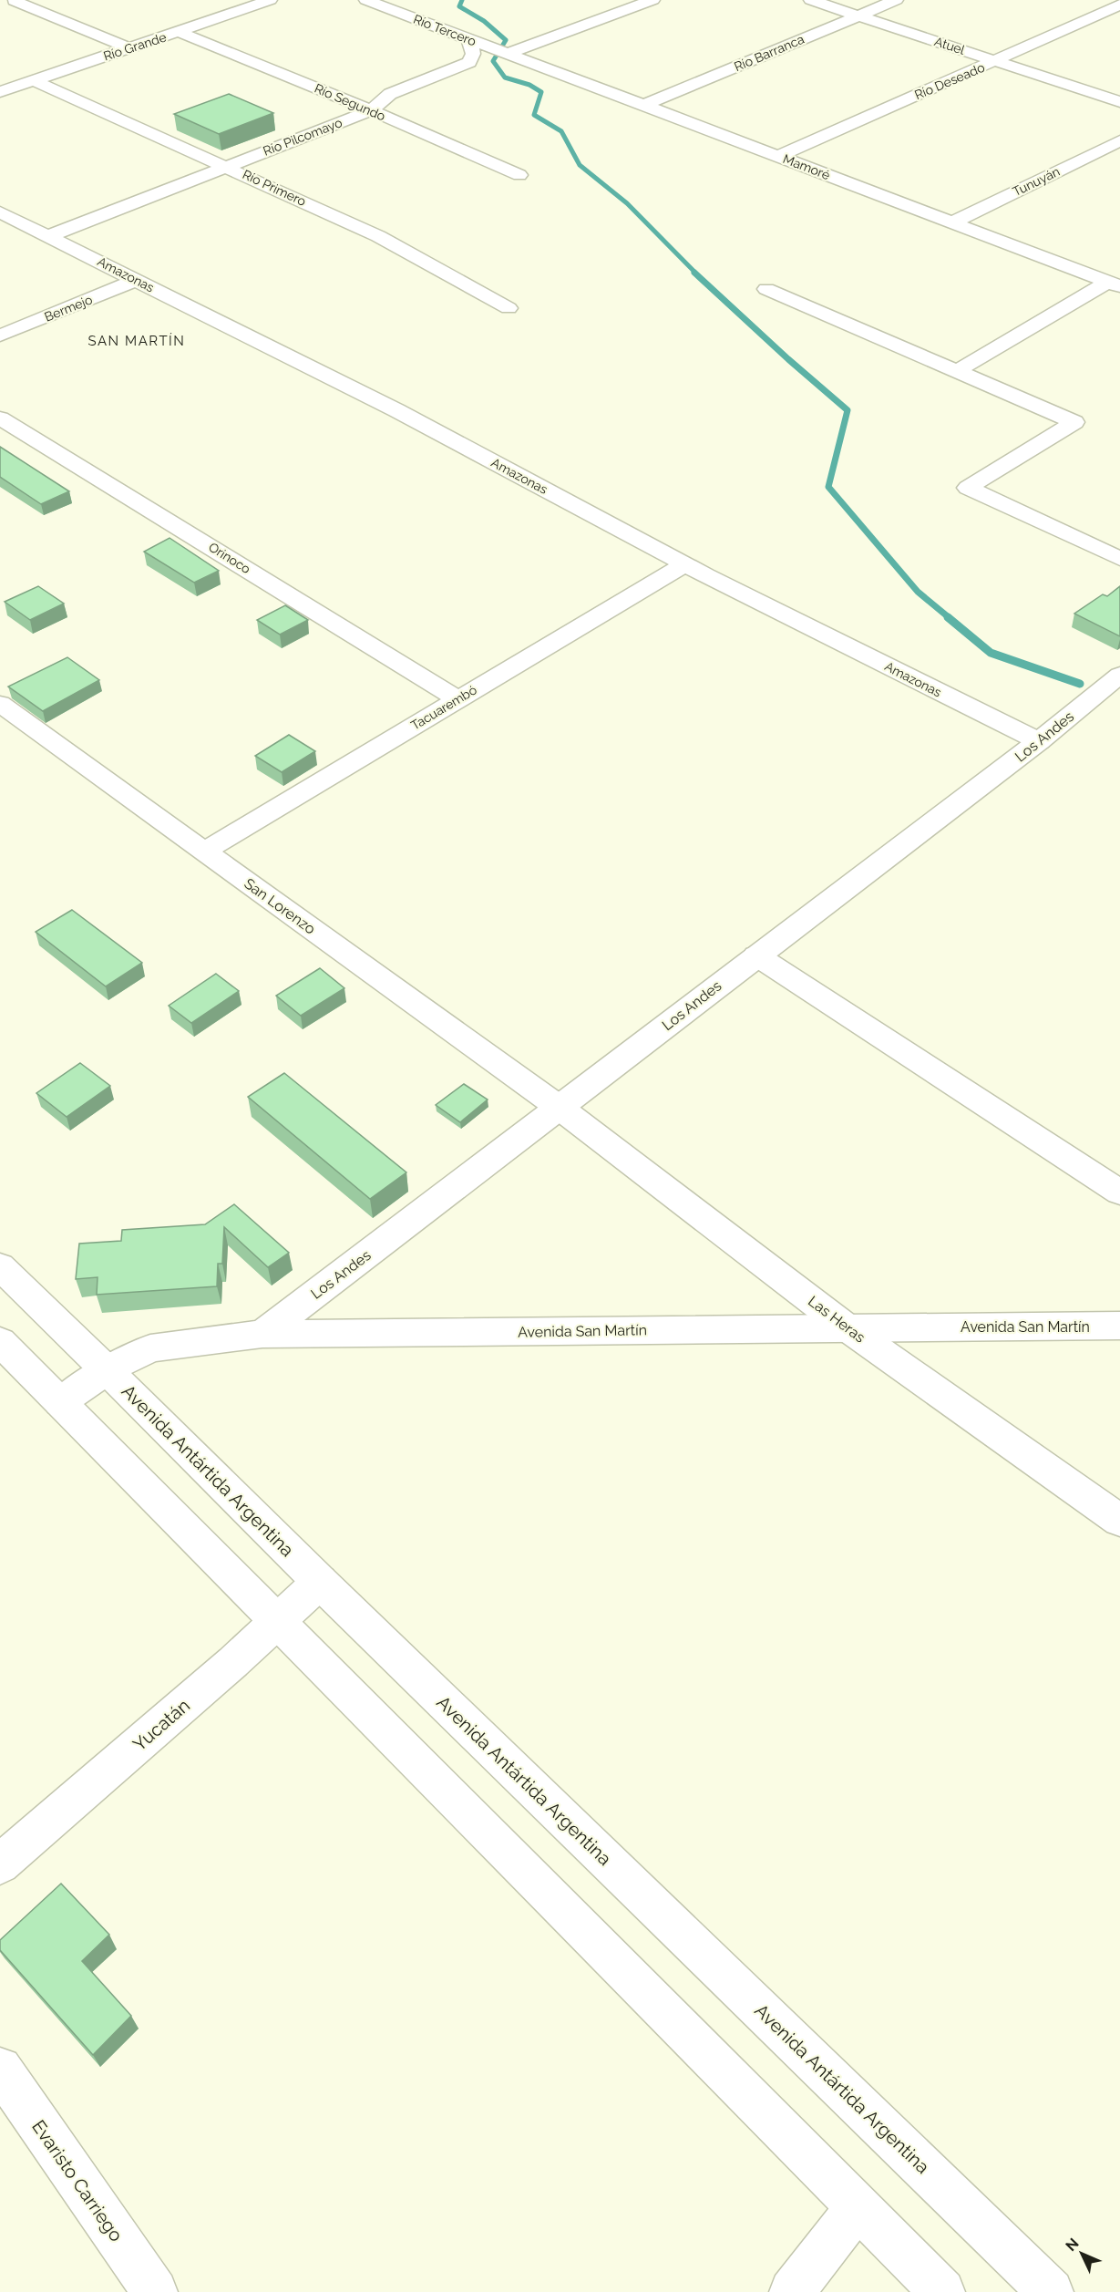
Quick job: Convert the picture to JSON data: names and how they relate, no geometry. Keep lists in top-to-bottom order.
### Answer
{
  "streets": {
    "street": [
      "Río Tercero",
      "Atuel",
      "Río Grande",
      "Río Barranca",
      "Río Deseado",
      "Río Segundo",
      "Río Pilcomayo",
      "Mamoré",
      "Tunuyán",
      "Río Primero",
      "Amazonas",
      "Bermejo",
      "Orinoco",
      "Tacuarembó",
      "Los Andes",
      "San Lorenzo",
      "Las Heras",
      "Avenida San Martín",
      "Avenida Antártida Argentina",
      "Yucatán",
      "Evaristo Carriego"
    ]
  },
  "crossings": [
    ["Río Tercero", "Río Pilcomayo"],
    ["Río Tercero", "Mamoré"],
    ["Atuel", "Río Barranca"],
    ["Atuel", "Río Deseado"],
    ["Río Grande", "Río Segundo"],
    ["Río Grande", "Río Primero"],
    ["Río Barranca", "Mamoré"],
    ["Río Deseado", "Mamoré"],
    ["Río Segundo", "Río Pilcomayo"],
    ["Río Pilcomayo", "Río Primero"],
    ["Río Pilcomayo", "Amazonas"],
    ["Mamoré", "Tunuyán"],
    ["Amazonas", "Bermejo"],
    ["Amazonas", "Tacuarembó"],
    ["Amazonas", "Los Andes"],
    ["Orinoco", "Tacuarembó"],
    ["Tacuarembó", "San Lorenzo"],
    ["Los Andes", "San Lorenzo"],
    ["Los Andes", "Las Heras"],
    ["Los Andes", "Avenida San Martín"],
    ["San Lorenzo", "Las Heras"],
    ["Las Heras", "Avenida San Martín"],
    ["Avenida San Martín", "Avenida Antártida Argentina"],
    ["Avenida Antártida Argentina", "Yucatán"]
  ],
  "districts": ["SAN MARTÍN"],
  "north": "top left"
}
